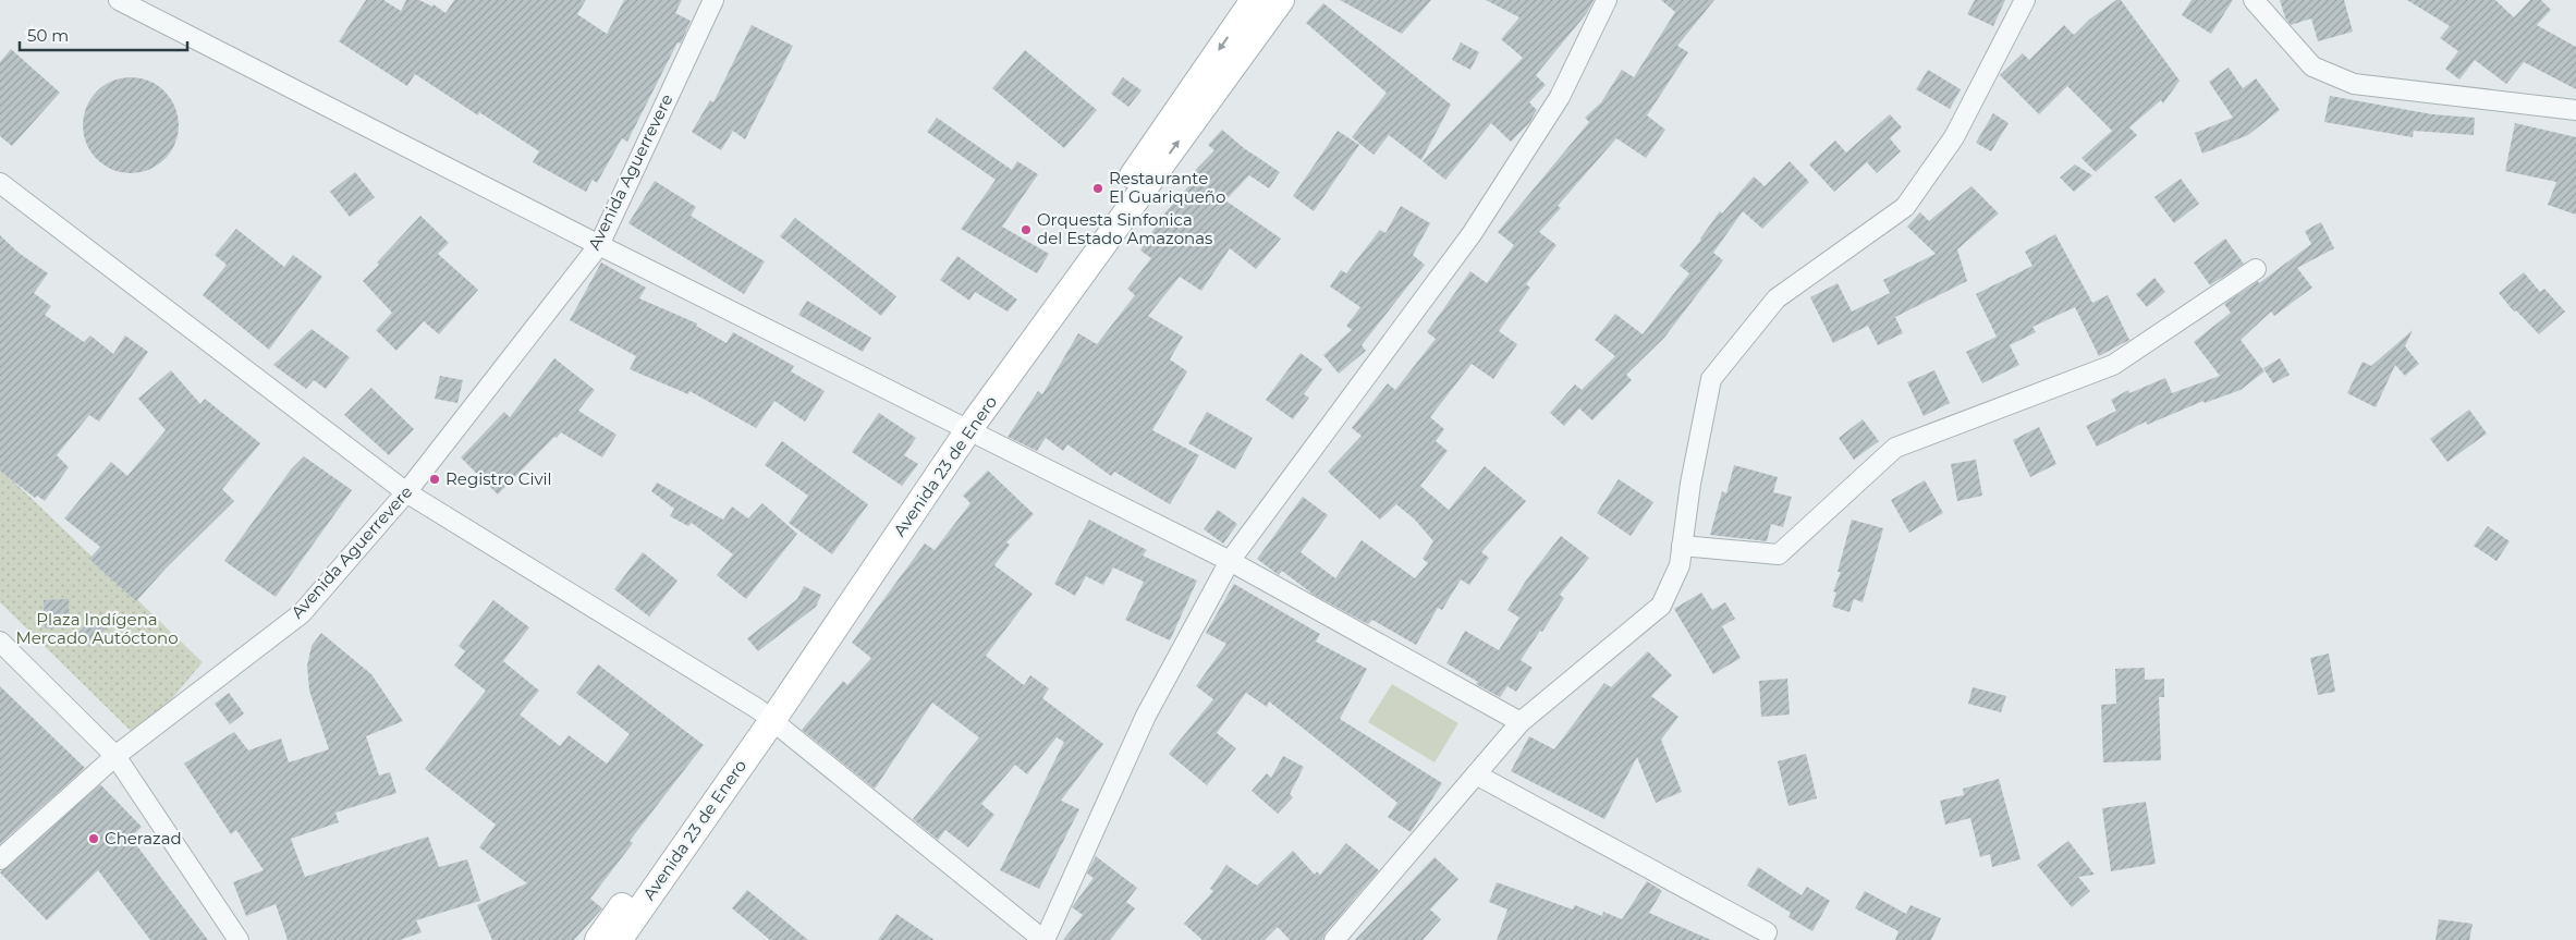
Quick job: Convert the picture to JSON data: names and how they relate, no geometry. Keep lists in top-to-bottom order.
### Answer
{
  "streets": {
    "main road": ["Avenida 23 de Enero"],
    "street": ["Avenida Aguerrevere"]
  },
  "parks": ["Plaza Indígena Mercado Autóctono"],
  "places": [
    "Restaurante El Guariqueño",
    "Orquesta Sinfonica del Estado Amazonas",
    "Registro Civil",
    "Cherazad"
  ],
  "scale_bar": "50 m"
}
